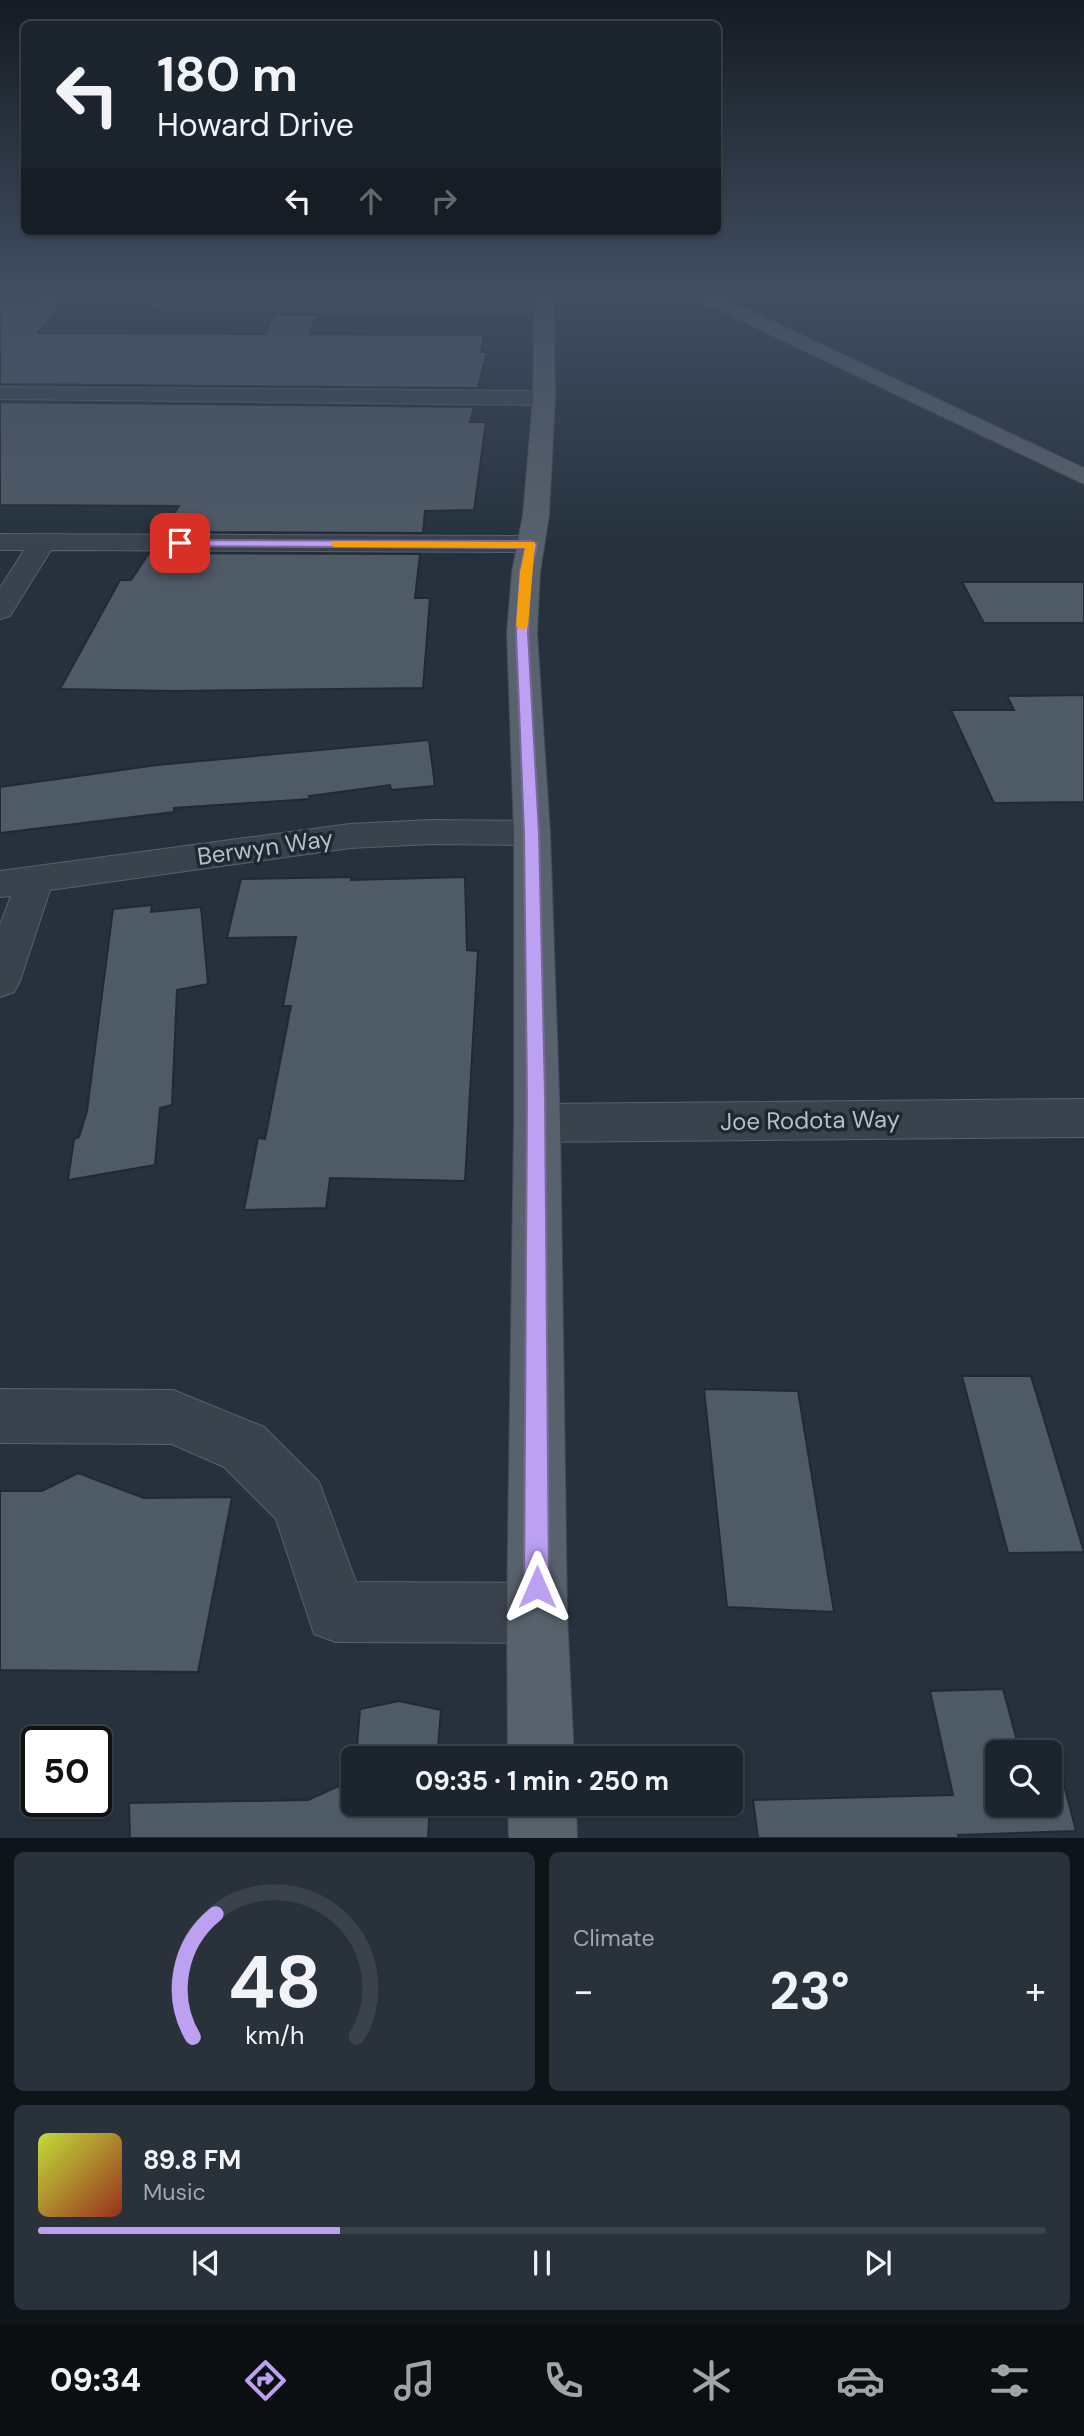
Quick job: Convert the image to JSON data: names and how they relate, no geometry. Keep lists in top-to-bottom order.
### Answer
{
  "streets": {
    "street": ["Berwyn Way", "Joe Rodota Way"]
  },
  "page": {
    "turn": ["180 m", "Howard Drive"],
    "limit": "50",
    "trip": "09:35 · 1 min · 250 m",
    "tile": "Climate",
    "heat": ["−", "23°", "+"],
    "song": ["89.8 FM", "Music"],
    "tabs": "09:34",
    "gauge": ["48", "km/h"]
  }
}
